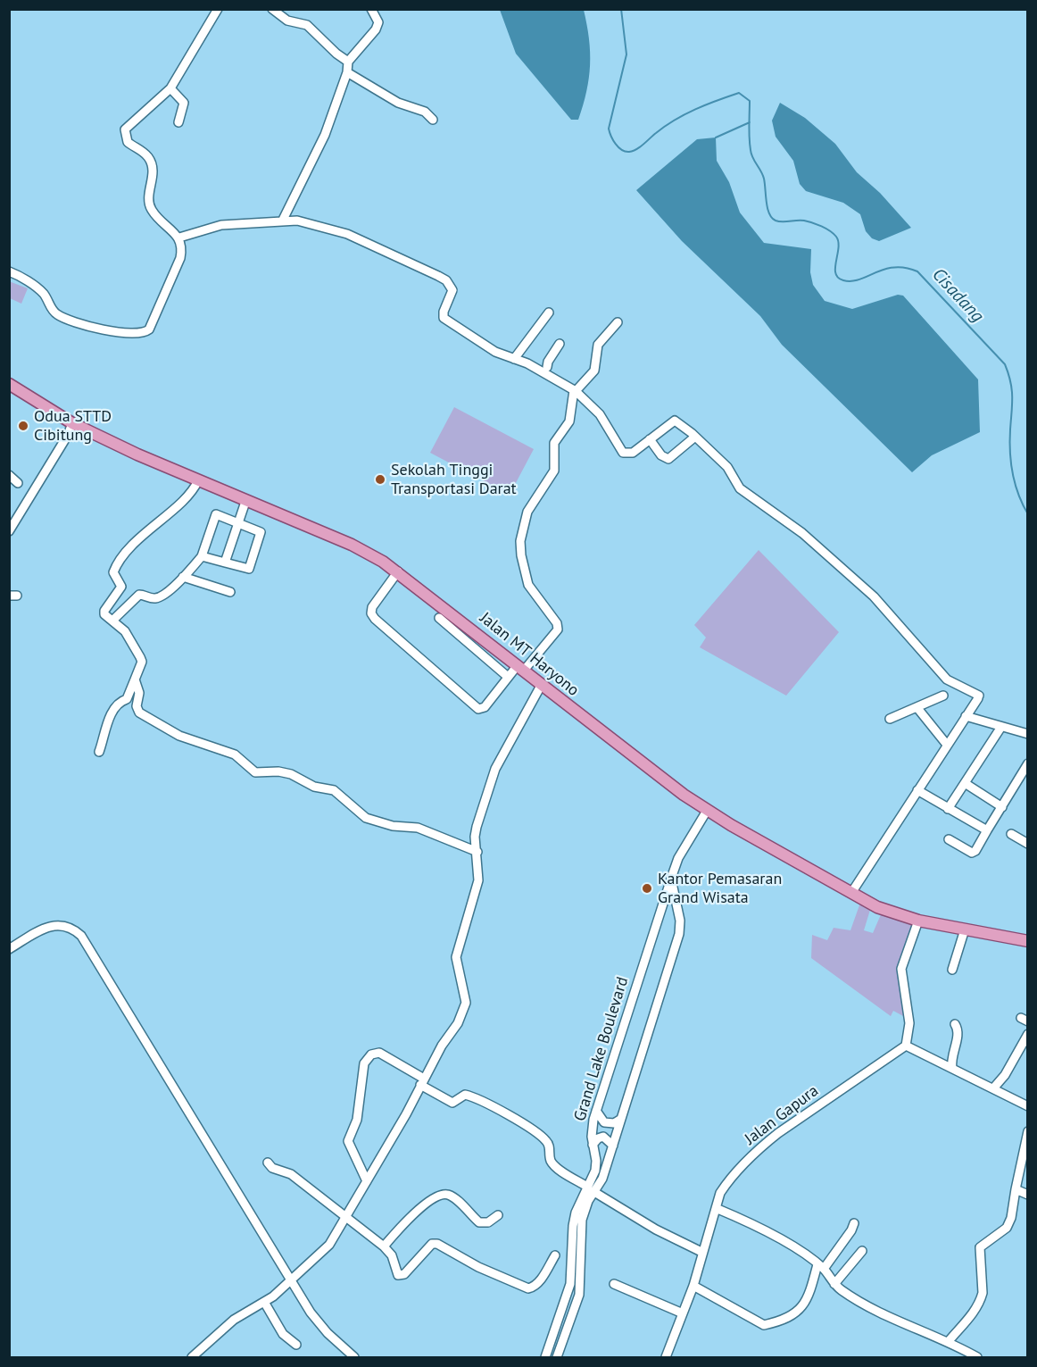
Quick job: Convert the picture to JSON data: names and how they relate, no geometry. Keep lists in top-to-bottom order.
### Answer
{
  "streets": {
    "main road": ["Jalan MT Haryono"],
    "street": ["Grand Lake Boulevard", "Jalan Gapura"]
  },
  "crossings": [
    ["Jalan MT Haryono", "Grand Lake Boulevard"]
  ],
  "water": ["Cisadang"],
  "places": ["Odua STTD Cibitung", "Sekolah Tinggi Transportasi Darat", "Kantor Pemasaran Grand Wisata"]
}
